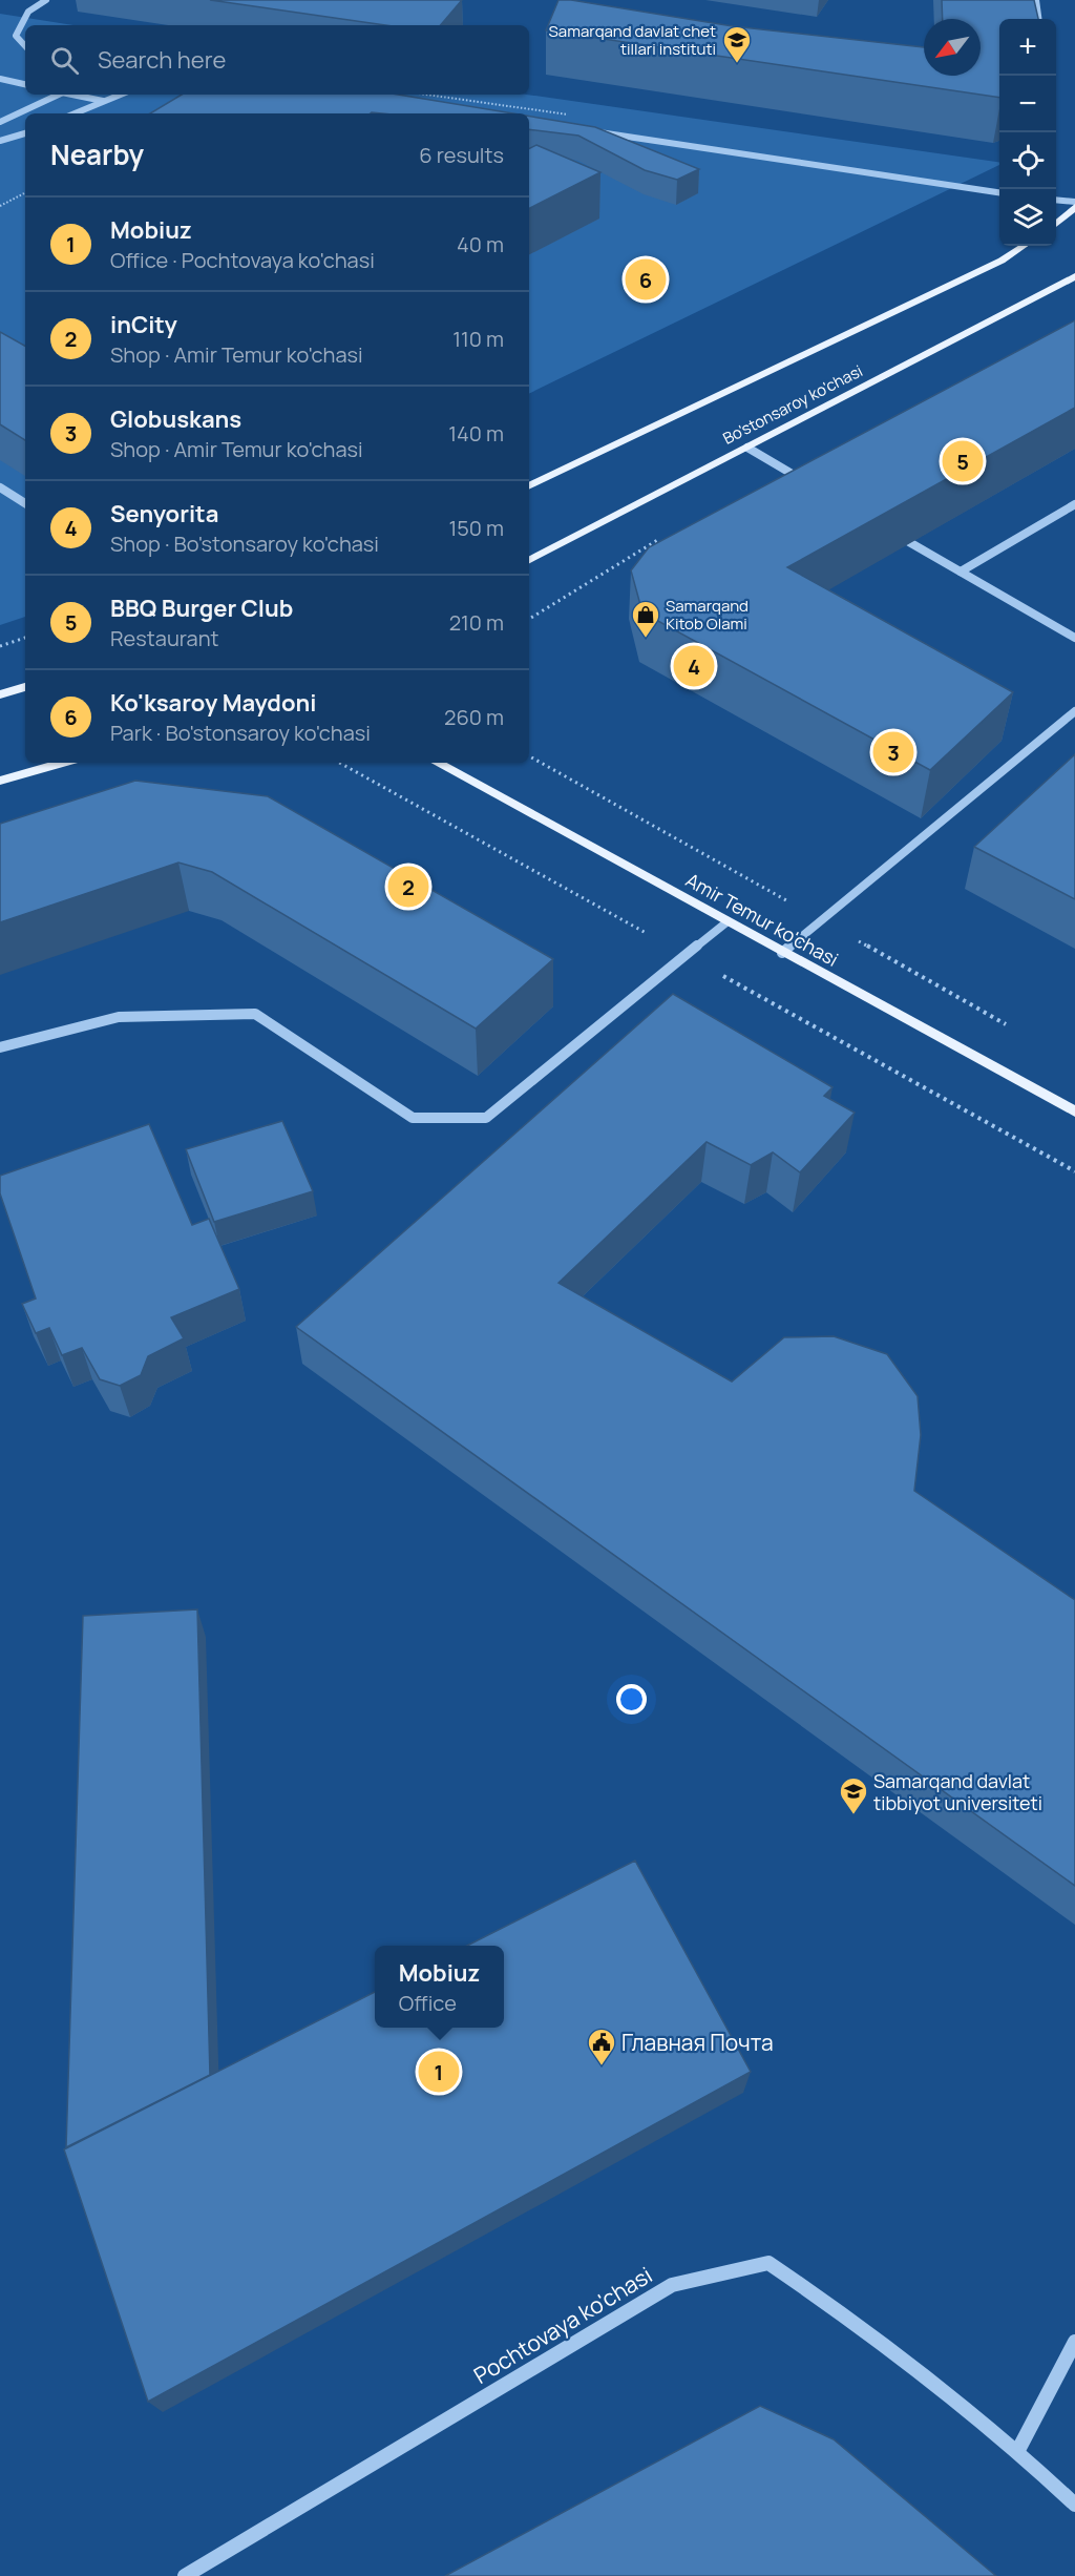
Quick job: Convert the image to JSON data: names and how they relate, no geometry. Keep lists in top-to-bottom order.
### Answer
{
  "streets": {
    "main road": ["Bo'stonsaroy ko'chasi", "Amir Temur ko'chasi"],
    "street": ["Pochtovaya ko'chasi"]
  },
  "places": {
    "school or university": ["Samarqand davlat chet tillari instituti", "Samarqand davlat tibbiyot universiteti"],
    "shop": ["Samarqand Kitob Olami"],
    "public building": ["Главная Почта"]
  },
  "north": "bottom left",
  "page": {
    "map_buttons": ["+", "−"],
    "search": "Search here",
    "heading": ["Nearby", "6 results"],
    "list": [
      {
        "mark": "1",
        "name": "Mobiuz",
        "note": "Office · Pochtovaya ko'chasi",
        "value": "40 m"
      },
      {
        "mark": "2",
        "name": "inCity",
        "note": "Shop · Amir Temur ko'chasi",
        "value": "110 m"
      },
      {
        "mark": "3",
        "name": "Globuskans",
        "note": "Shop · Amir Temur ko'chasi",
        "value": "140 m"
      },
      {
        "mark": "4",
        "name": "Senyorita",
        "note": "Shop · Bo'stonsaroy ko'chasi",
        "value": "150 m"
      },
      {
        "mark": "5",
        "name": "BBQ Burger Club",
        "note": "Restaurant",
        "value": "210 m"
      },
      {
        "mark": "6",
        "name": "Ko'ksaroy Maydoni",
        "note": "Park · Bo'stonsaroy ko'chasi",
        "value": "260 m"
      }
    ],
    "pins": [
      "6",
      "5",
      "4",
      "3",
      "2",
      "1"
    ],
    "popup": ["Mobiuz", "Office"]
  }
}
